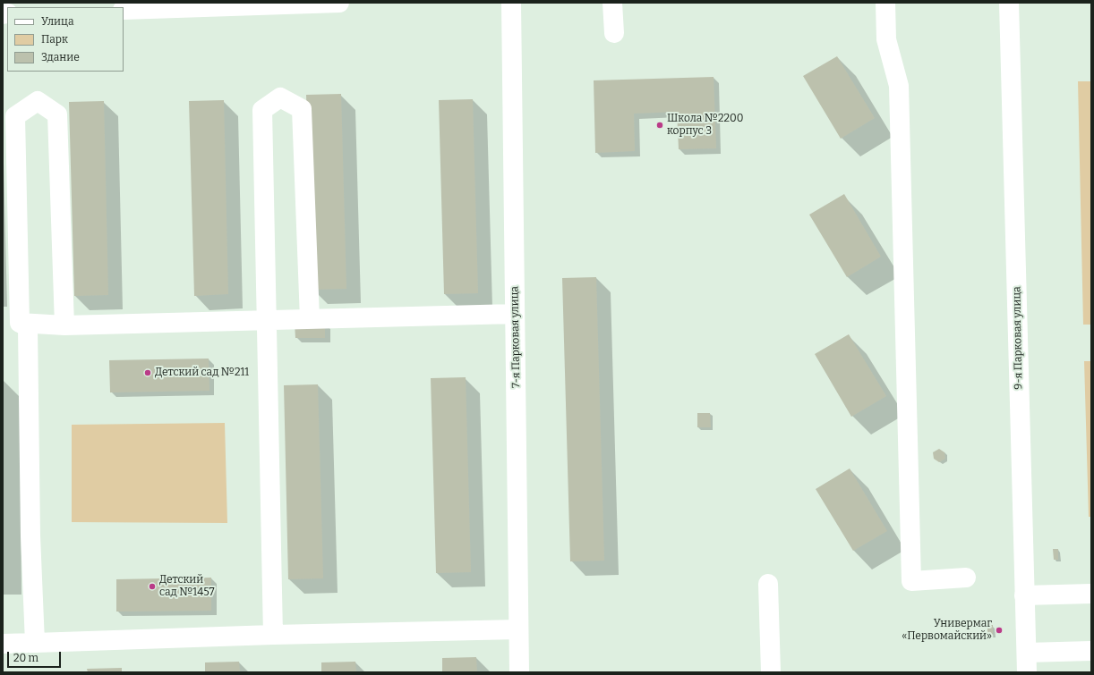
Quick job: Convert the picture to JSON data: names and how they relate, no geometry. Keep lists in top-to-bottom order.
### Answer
{
  "streets": {
    "street": ["7-я Парковая улица", "9-я Парковая улица"]
  },
  "places": [
    "Школа №2200 корпус 3",
    "Детский сад №211",
    "Детский сад №1457",
    "Универмаг «Первомайский»"
  ],
  "legend": ["Улица", "Парк", "Здание"],
  "scale_bar": "20 m"
}
